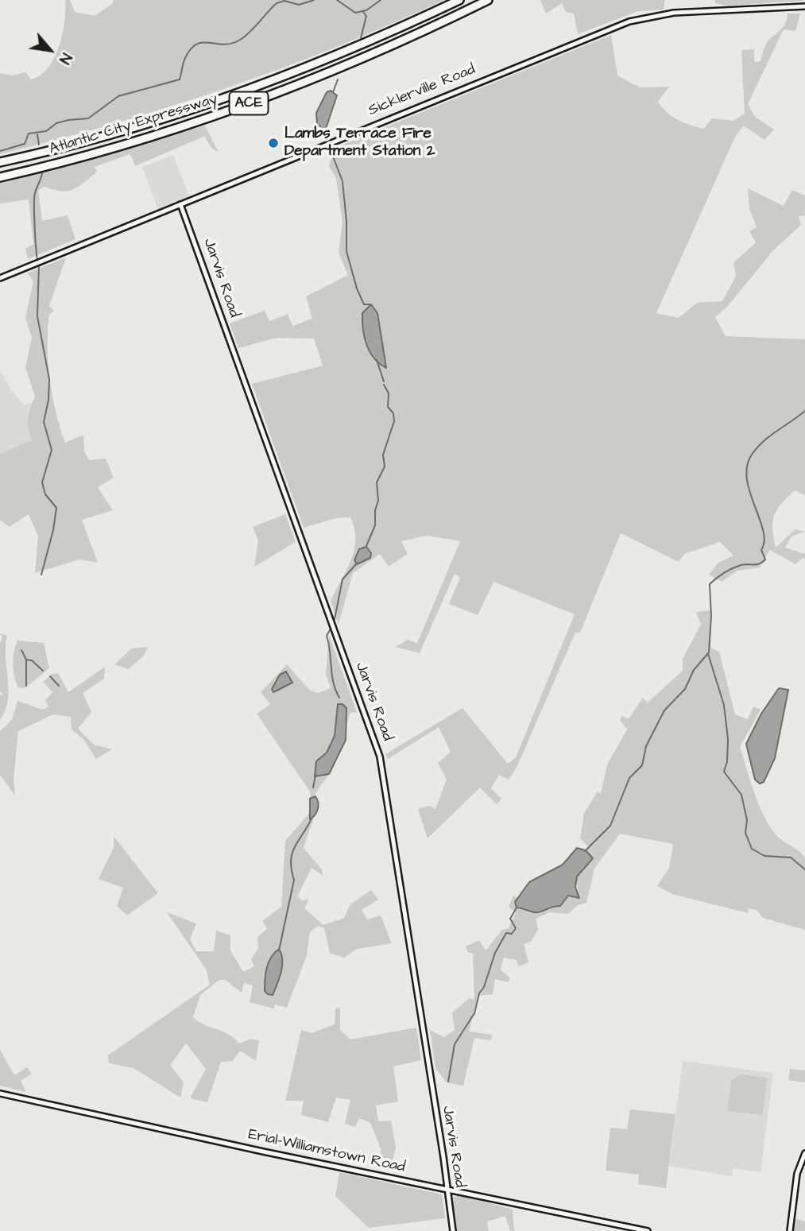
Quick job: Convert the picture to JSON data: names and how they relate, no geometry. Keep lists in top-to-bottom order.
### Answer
{
  "streets": {
    "highway": ["ACE", "Atlantic City Expressway"],
    "street": ["Sicklerville Road", "Jarvis Road", "Erial-Williamstown Road"]
  },
  "crossings": [
    ["Sicklerville Road", "Jarvis Road"],
    ["Jarvis Road", "Erial-Williamstown Road"]
  ],
  "places": ["Lambs Terrace Fire Department Station 2"],
  "north": "bottom right"
}
